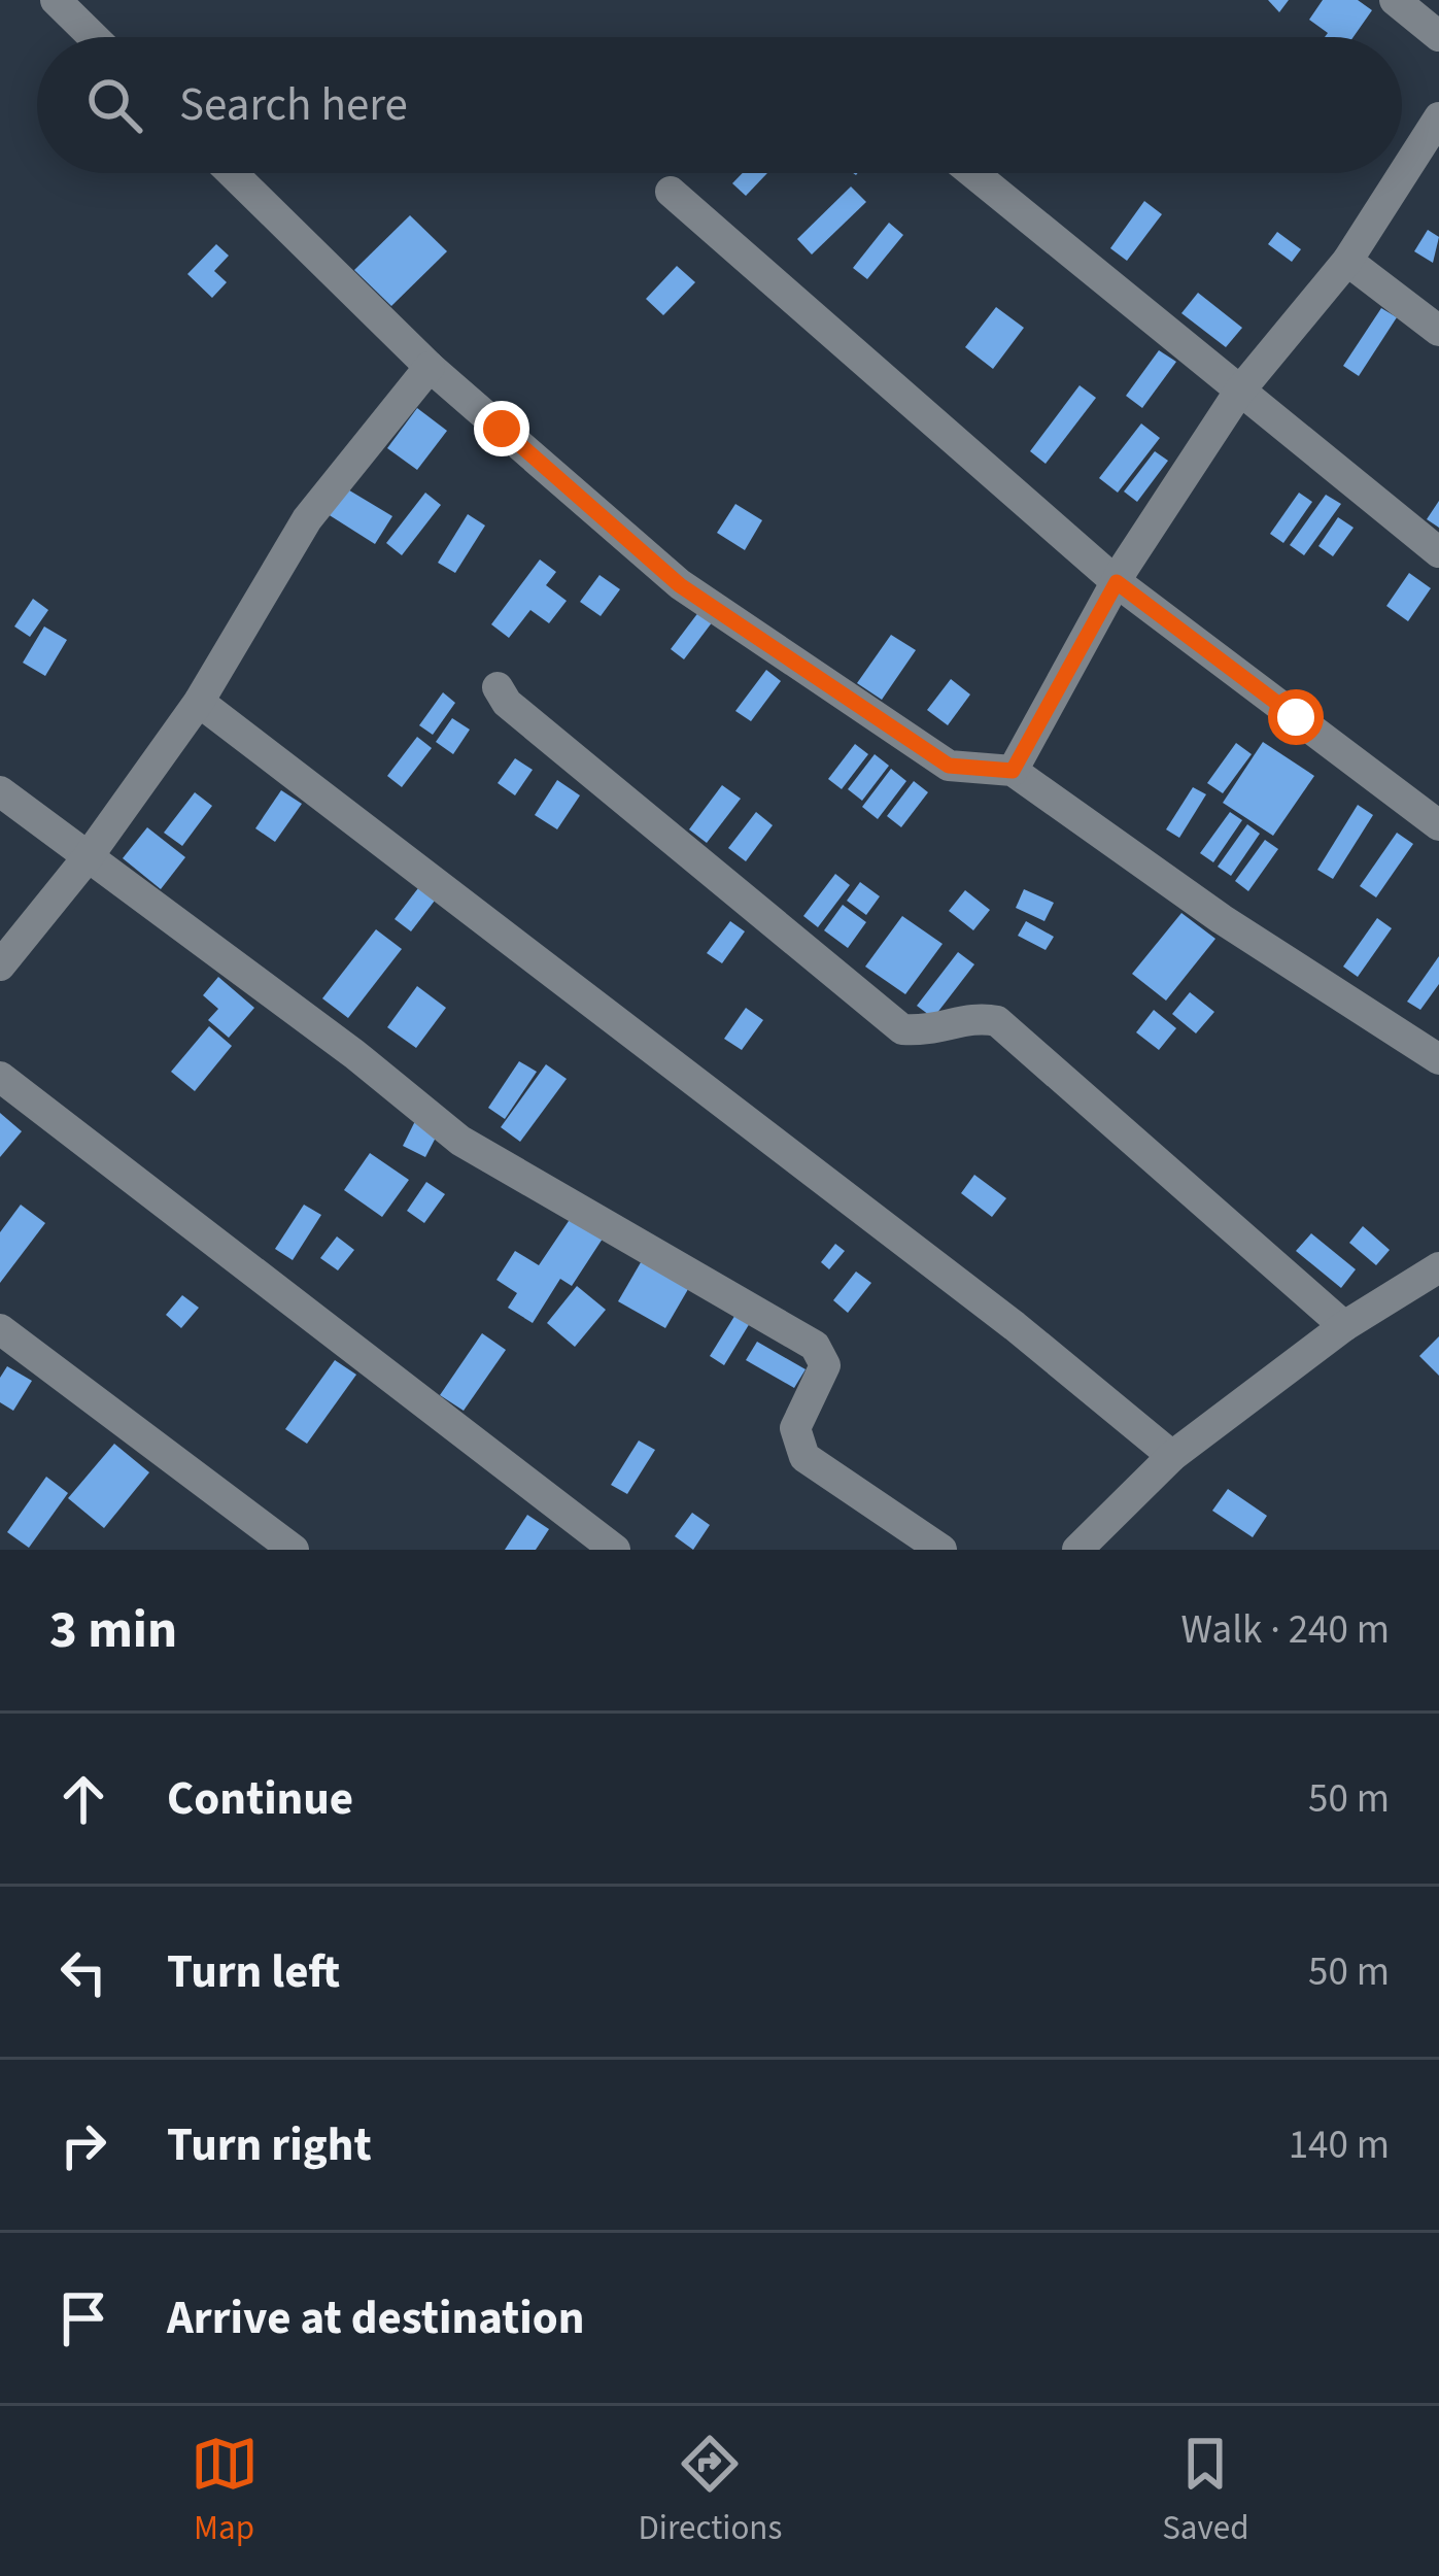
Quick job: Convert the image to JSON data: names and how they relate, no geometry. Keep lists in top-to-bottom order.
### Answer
{
  "page": {
    "search": "Search here",
    "heading": ["3 min", "Walk · 240 m"],
    "list": [
      ["Continue", "50 m"],
      ["Turn left", "50 m"],
      ["Turn right", "140 m"],
      "Arrive at destination"
    ],
    "nav": ["Map", "Directions", "Saved"]
  }
}
